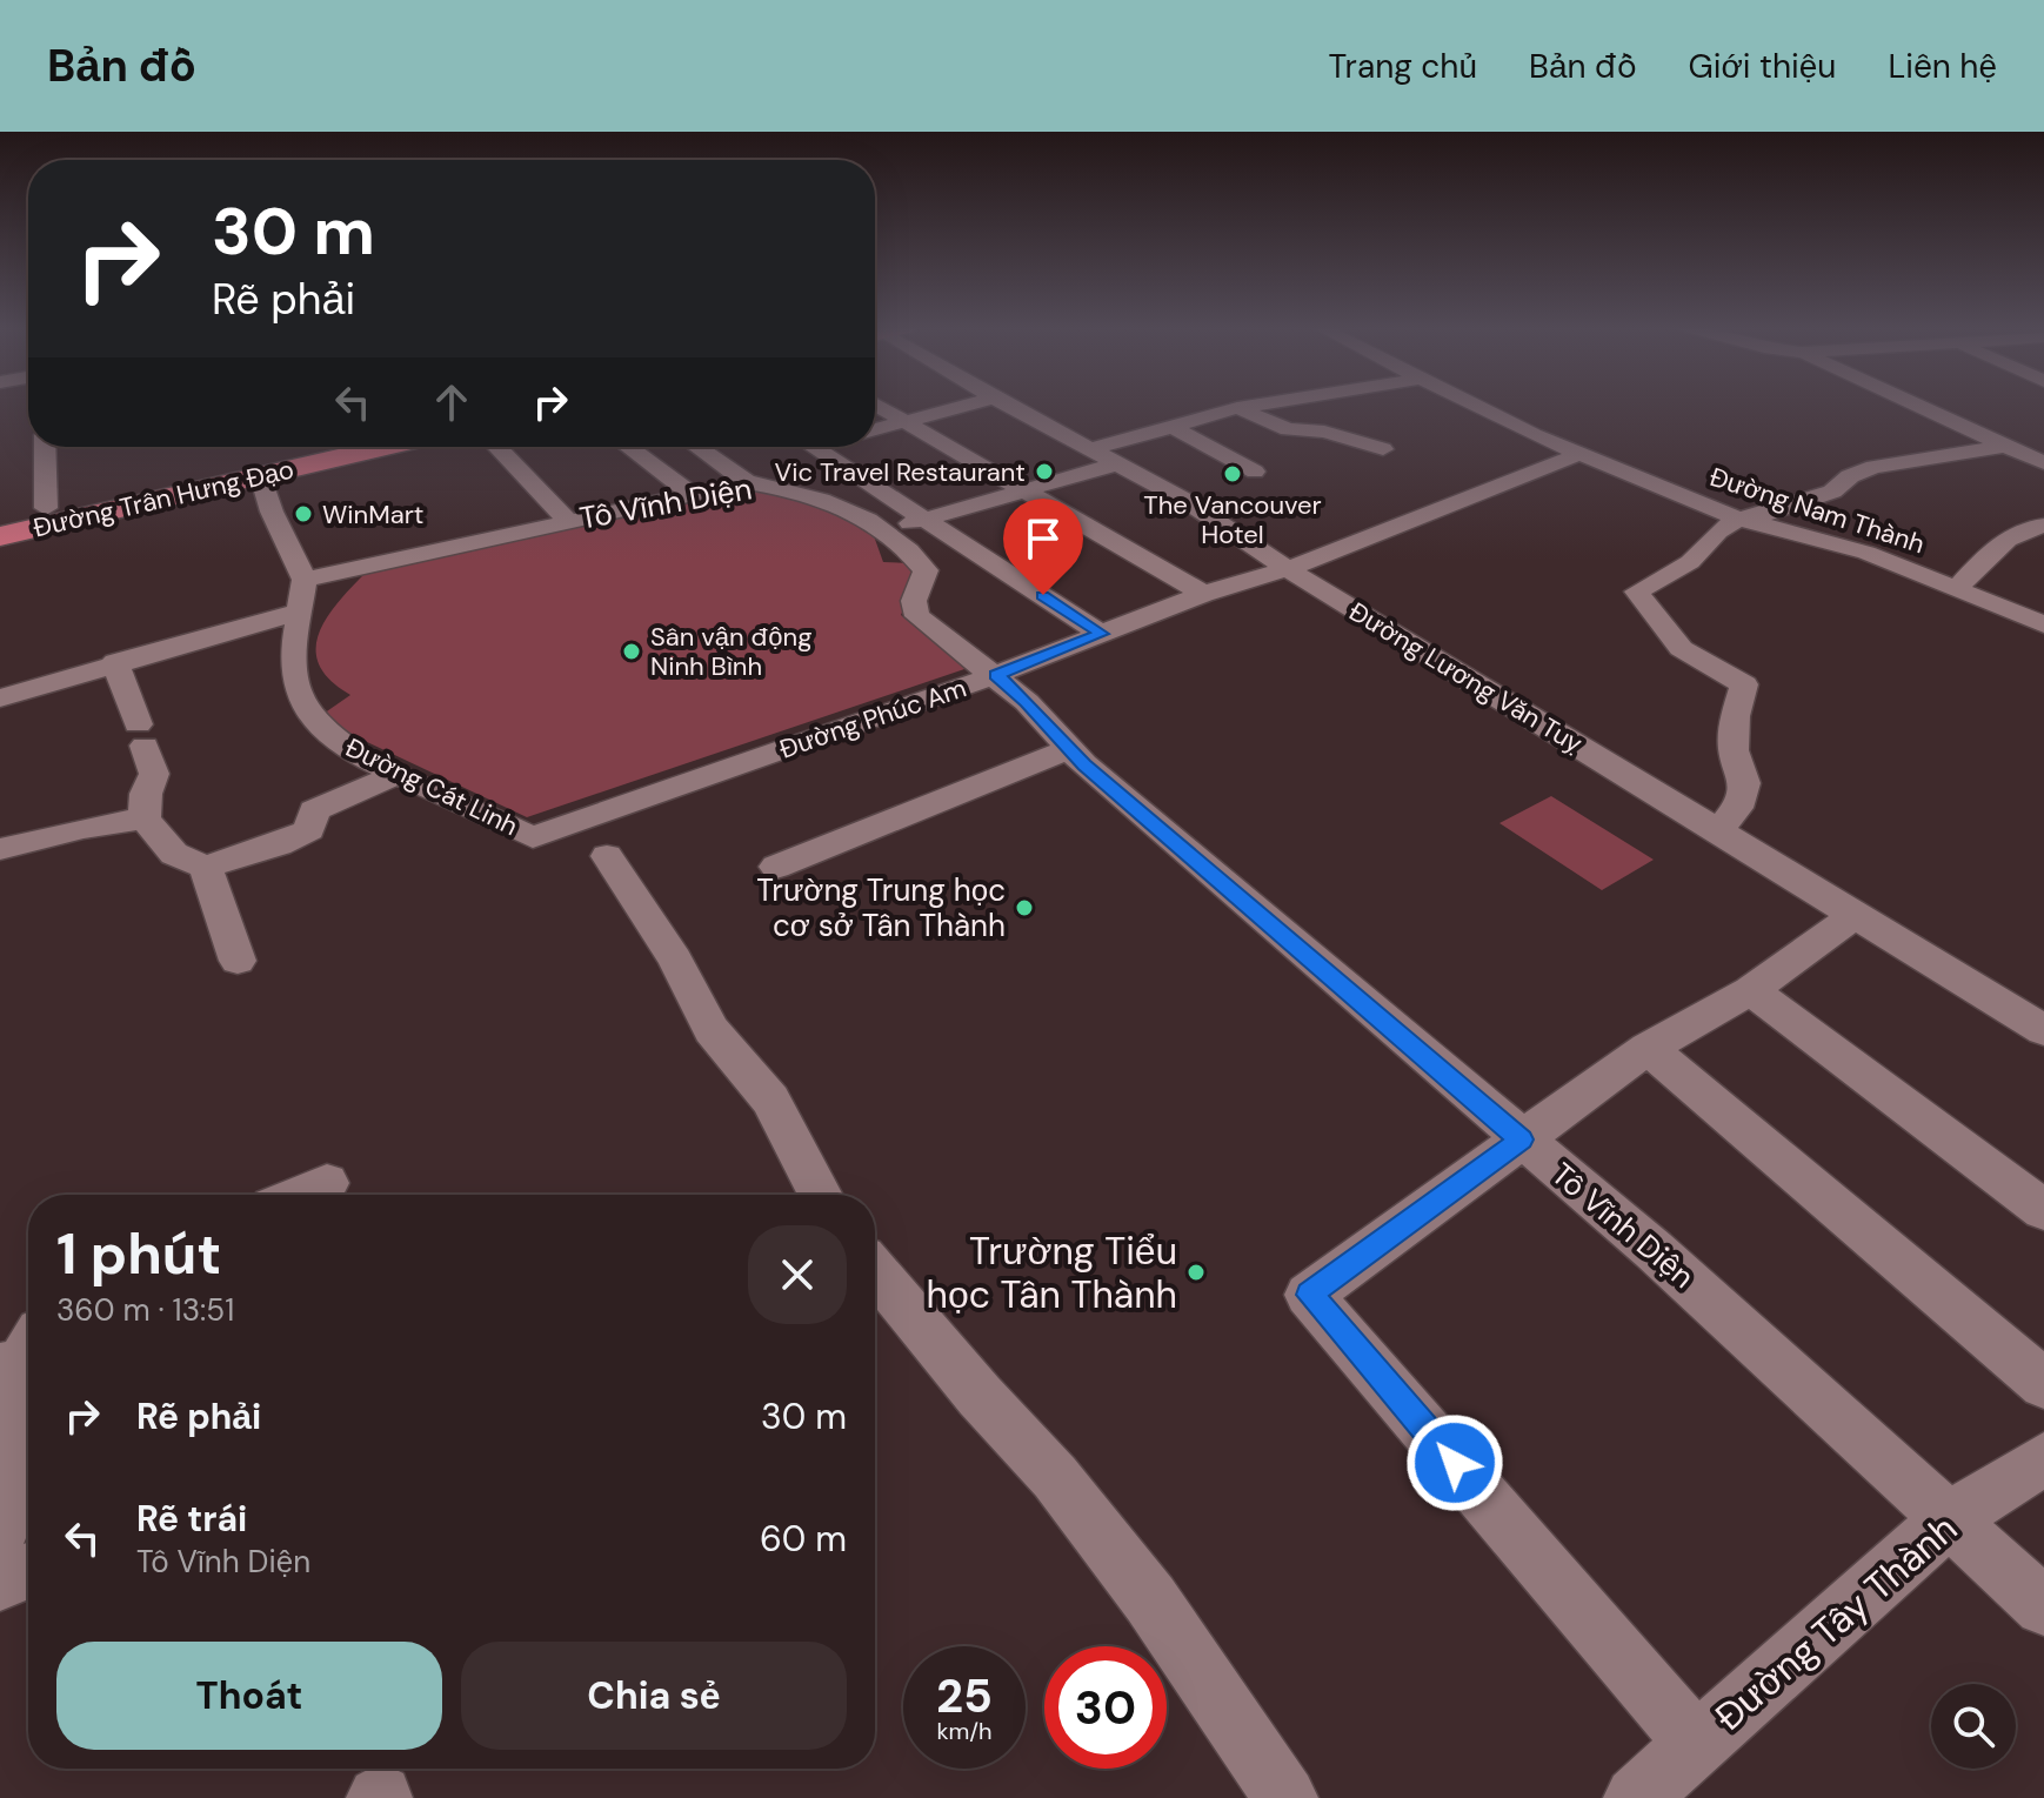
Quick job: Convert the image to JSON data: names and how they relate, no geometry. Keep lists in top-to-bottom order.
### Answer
{
  "streets": {
    "highway": ["Đường Trân Hưng Đạo"],
    "street": [
      "Tô Vĩnh Diện",
      "Đường Nam Thành",
      "Đường Lương Văn Tuỵ",
      "Đường Phúc Am",
      "Đường Cát Linh",
      "Đường Tây Thành"
    ]
  },
  "crossings": [
    ["Tô Vĩnh Diện", "Đường Phúc Am"],
    ["Tô Vĩnh Diện", "Đường Cát Linh"],
    ["Tô Vĩnh Diện", "Đường Tây Thành"],
    ["Đường Nam Thành", "Đường Phúc Am"],
    ["Đường Lương Văn Tuỵ", "Đường Phúc Am"],
    ["Đường Phúc Am", "Đường Cát Linh"]
  ],
  "places": [
    "Vic Travel Restaurant",
    "The Vancouver Hotel",
    "WinMart",
    "Sân vận động Ninh Bình",
    "Trường Trung học cơ sở Tân Thành",
    "Trường Tiểu học Tân Thành"
  ],
  "page": {
    "header": "Bản đồ",
    "nav": [
      "Trang chủ",
      "Bản đồ",
      "Giới thiệu",
      "Liên hệ"
    ],
    "turn": ["30 m", "Rẽ phải"],
    "heading": ["1 phút", "360 m · 13:51"],
    "list": [
      {
        "name": "Rẽ phải",
        "value": "30 m"
      },
      {
        "name": "Rẽ trái",
        "note": "Tô Vĩnh Diện",
        "value": "60 m"
      }
    ],
    "buttons": ["Thoát", "Chia sẻ"],
    "speed": "25 km/h",
    "limit": "30"
  }
}
